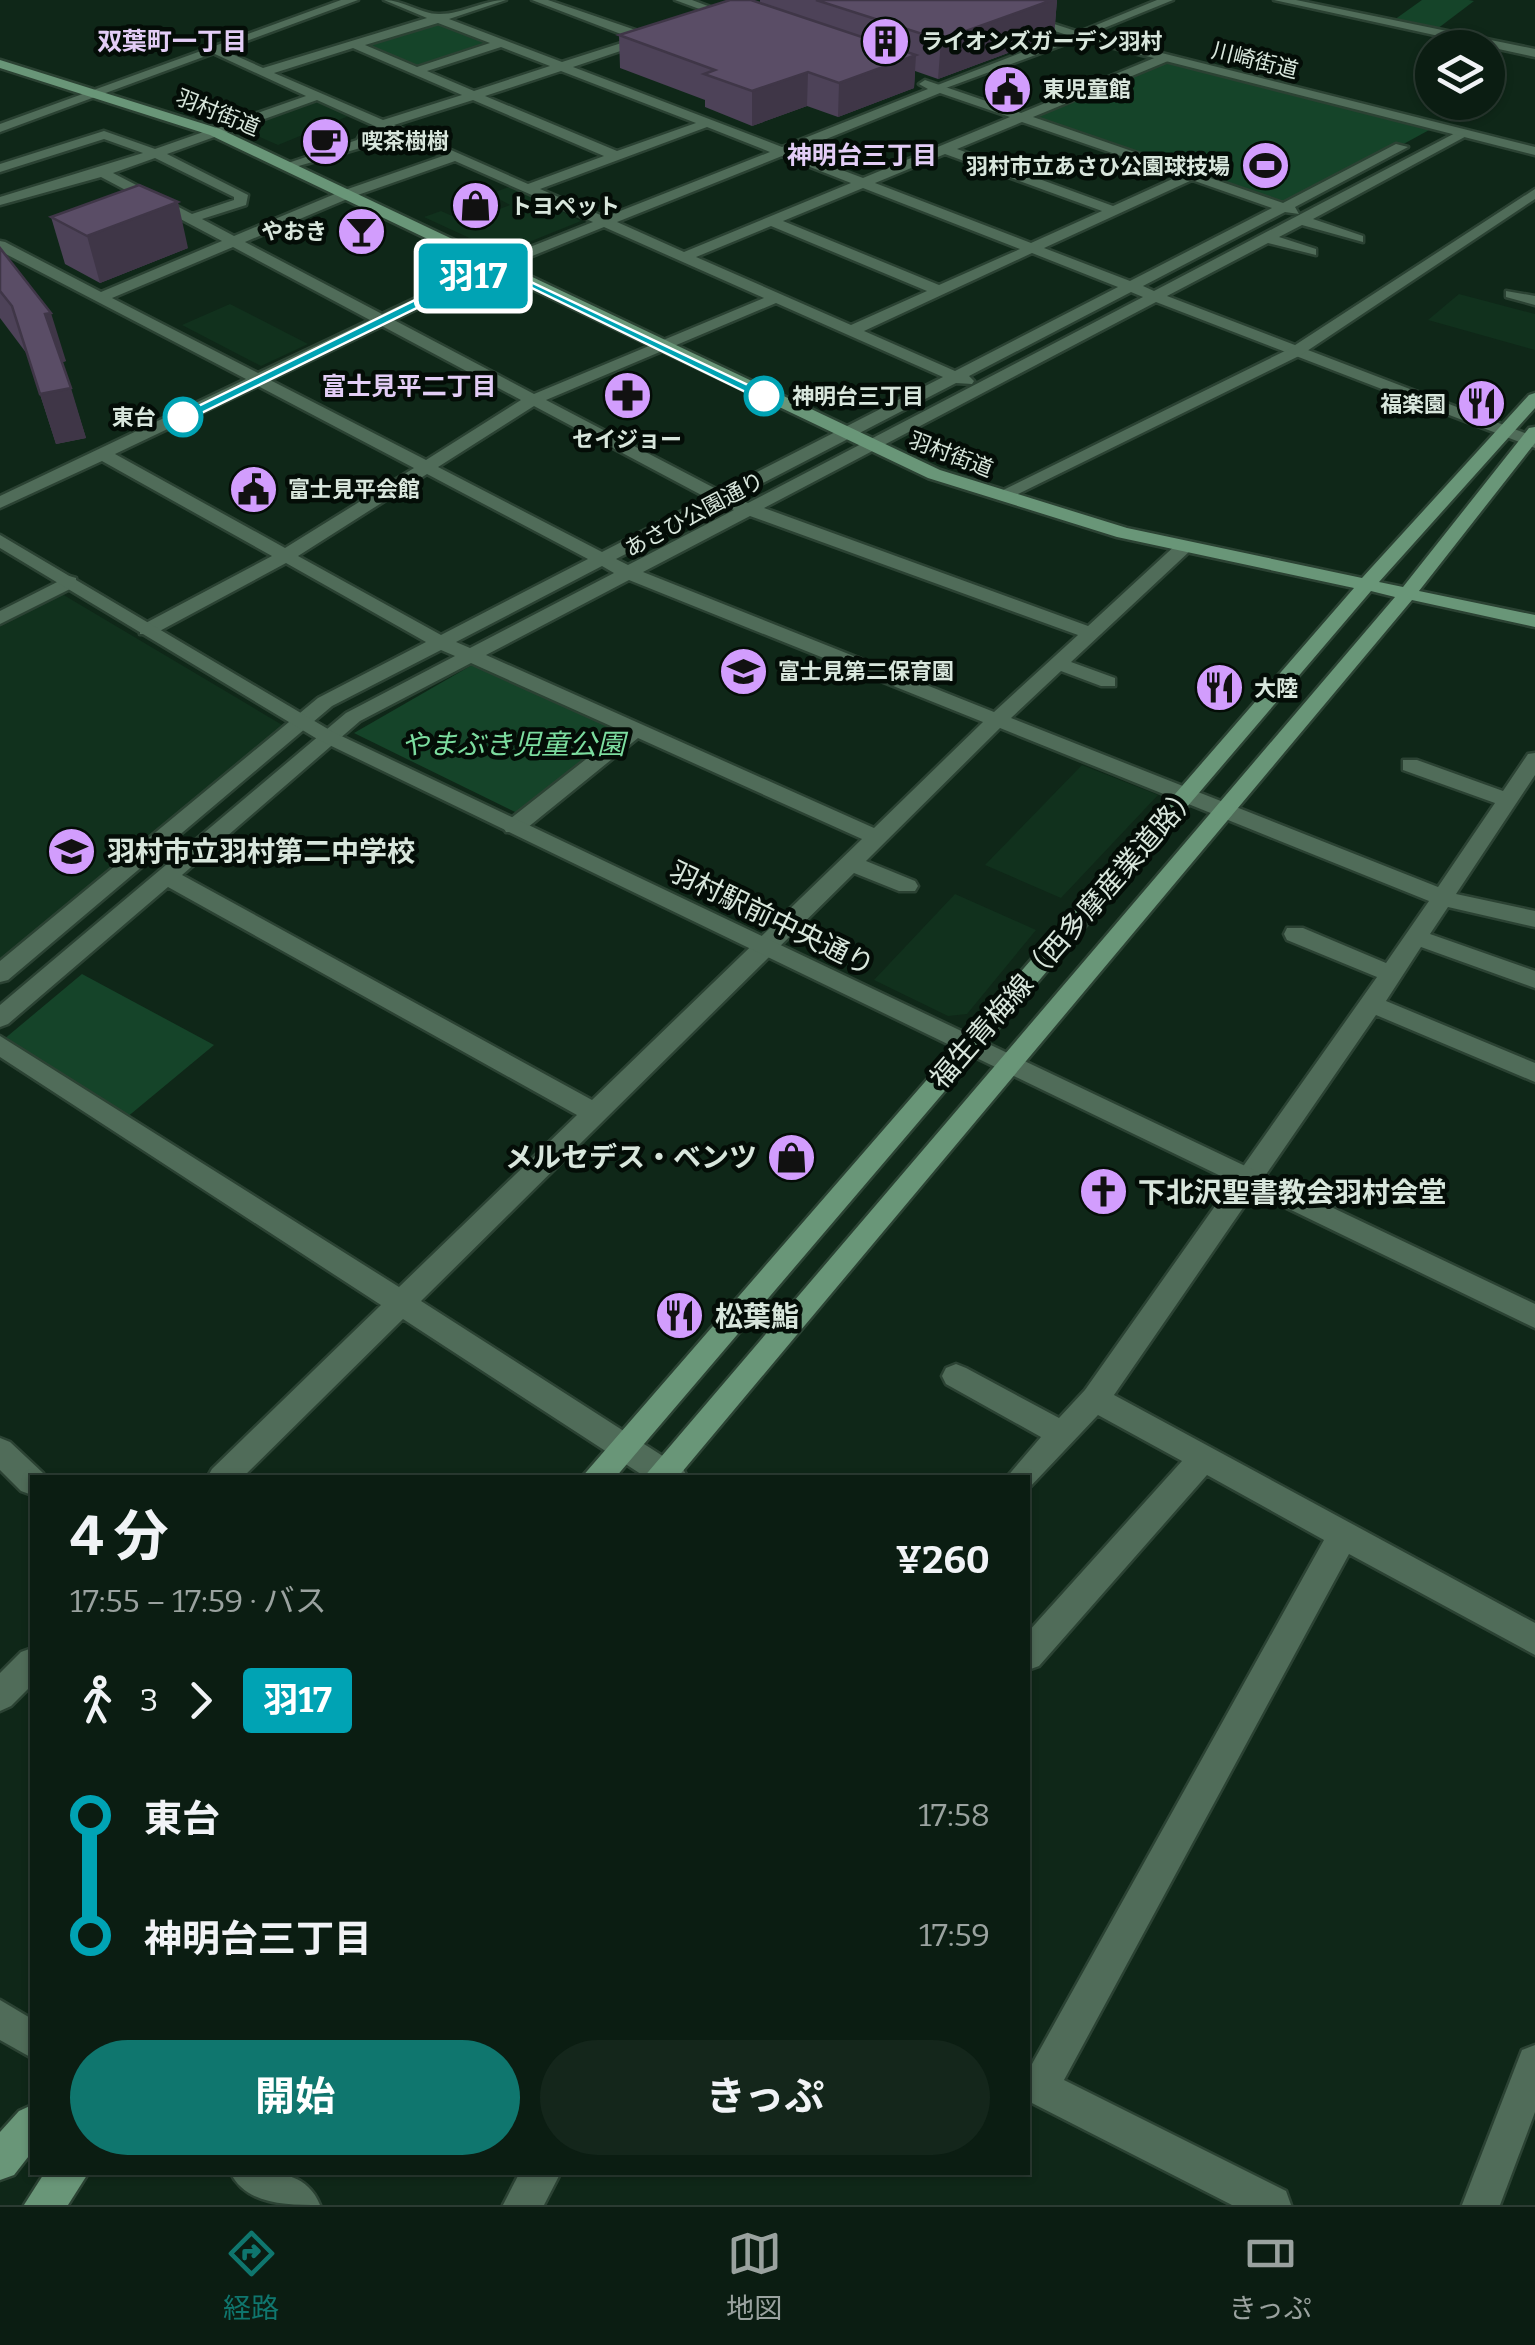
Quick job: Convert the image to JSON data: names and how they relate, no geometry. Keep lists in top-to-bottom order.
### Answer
{
  "streets": {
    "main road": ["羽村街道", "福生青梅線（西多摩産業道路）"],
    "street": ["川崎街道", "あさひ公園通り", "羽村駅前中央通り"]
  },
  "crossings": [
    ["川崎街道", "あさひ公園通り"],
    ["羽村街道", "あさひ公園通り"],
    ["羽村街道", "福生青梅線（西多摩産業道路）"],
    ["あさひ公園通り", "羽村駅前中央通り"],
    ["羽村駅前中央通り", "福生青梅線（西多摩産業道路）"]
  ],
  "districts": ["双葉町一丁目", "神明台三丁目", "富士見平二丁目"],
  "parks": ["やまぶき児童公園"],
  "places": {
    "building": ["ライオンズガーデン羽村"],
    "public building": ["東児童館", "富士見平会館"],
    "cafe": ["喫茶樹樹"],
    "sports": ["羽村市立あさひ公園球技場"],
    "shop": ["トヨペット", "メルセデス・ベンツ"],
    "bar": ["やおき"],
    "pharmacy": ["セイジョー"],
    "other": ["神明台三丁目", "東台"],
    "restaurant": ["福楽園", "大陸", "松葉鮨"],
    "school or university": ["富士見第二保育園", "羽村市立羽村第二中学校"],
    "church": ["下北沢聖書教会羽村会堂"]
  },
  "lines": ["bus line 羽17"],
  "page": {
    "on_map": "羽17",
    "heading": ["4 分", "17:55 – 17:59 · バス", "¥260"],
    "legs": ["3", "羽17"],
    "list": [
      {
        "name": "東台",
        "value": "17:58"
      },
      {
        "name": "神明台三丁目",
        "value": "17:59"
      }
    ],
    "buttons": ["開始", "きっぷ"],
    "tabs": ["経路", "地図", "きっぷ"]
  }
}
